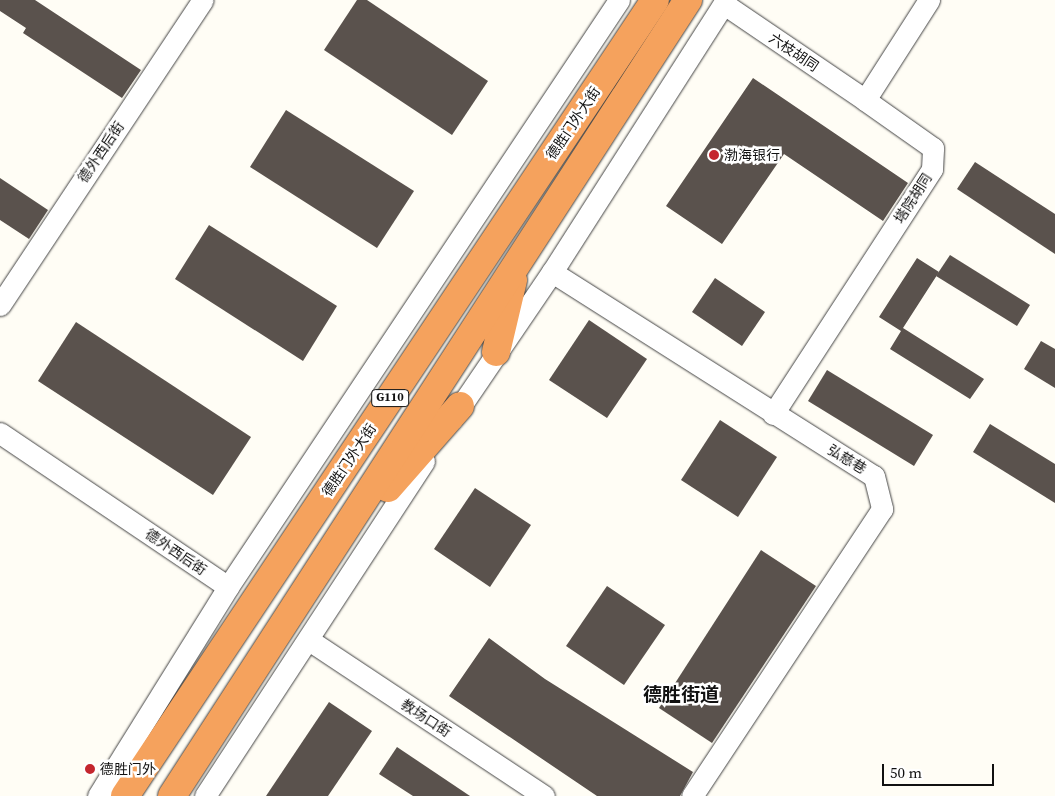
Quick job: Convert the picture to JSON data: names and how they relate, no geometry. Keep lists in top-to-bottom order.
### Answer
{
  "streets": {
    "highway": ["德胜门外大街", "G110"],
    "street": [
      "六枝胡同",
      "德外西后街",
      "塔院胡同",
      "弘慈巷",
      "教场口街"
    ]
  },
  "crossings": [
    ["六枝胡同", "塔院胡同"],
    ["塔院胡同", "弘慈巷"]
  ],
  "districts": ["德胜街道"],
  "places": ["渤海银行", "德胜门外"],
  "scale_bar": "50 m"
}
